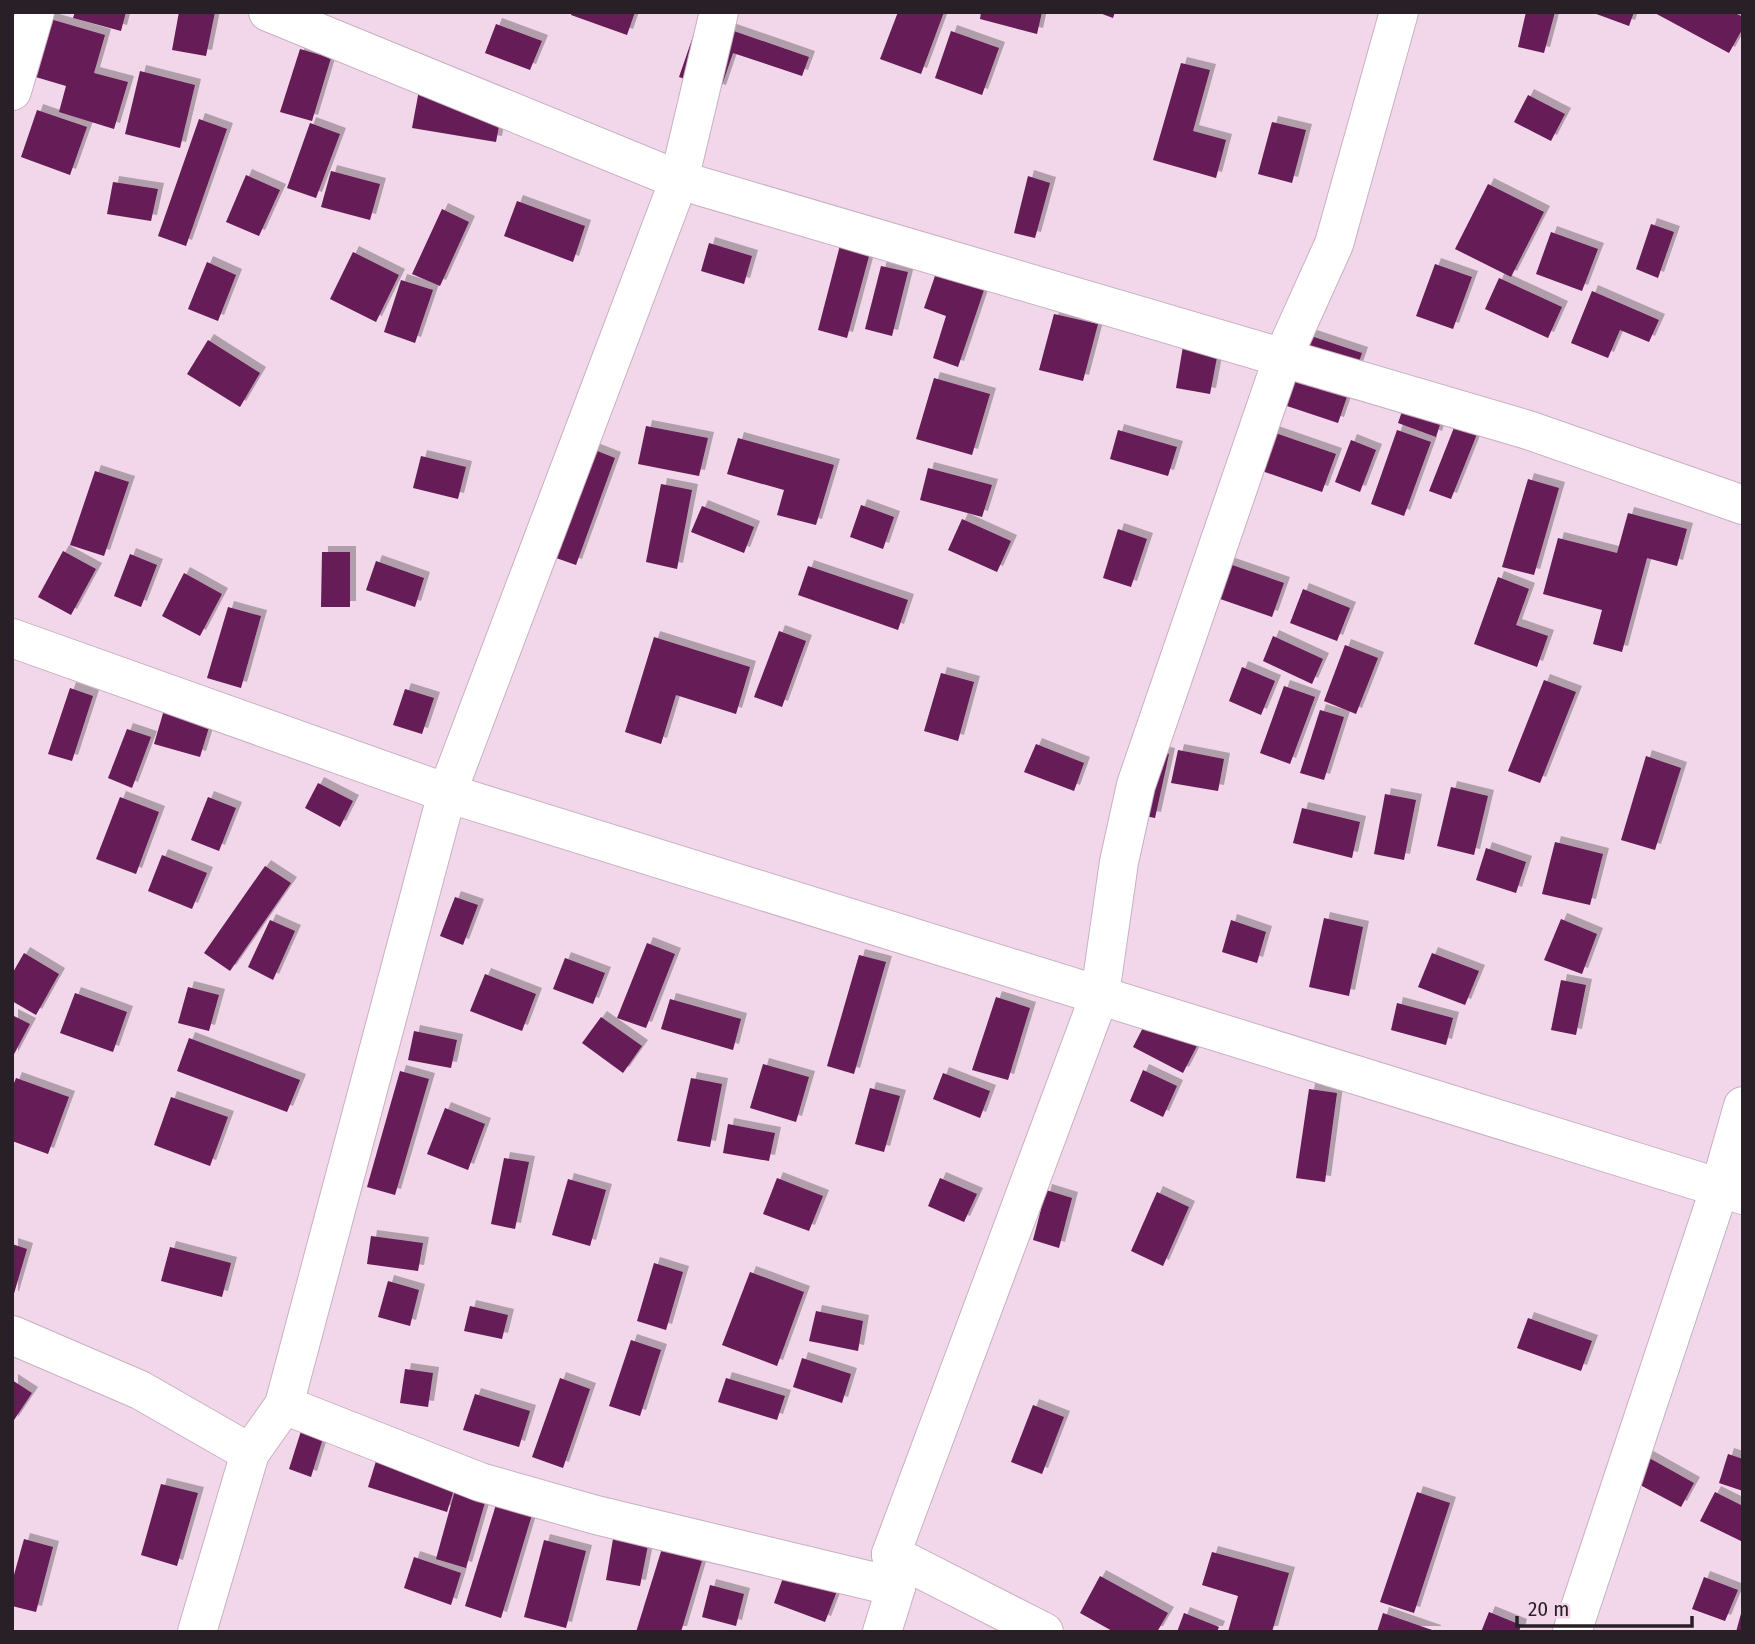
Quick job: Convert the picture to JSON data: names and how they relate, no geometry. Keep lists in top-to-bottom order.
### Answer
{
  "scale_bar": "20 m"
}
